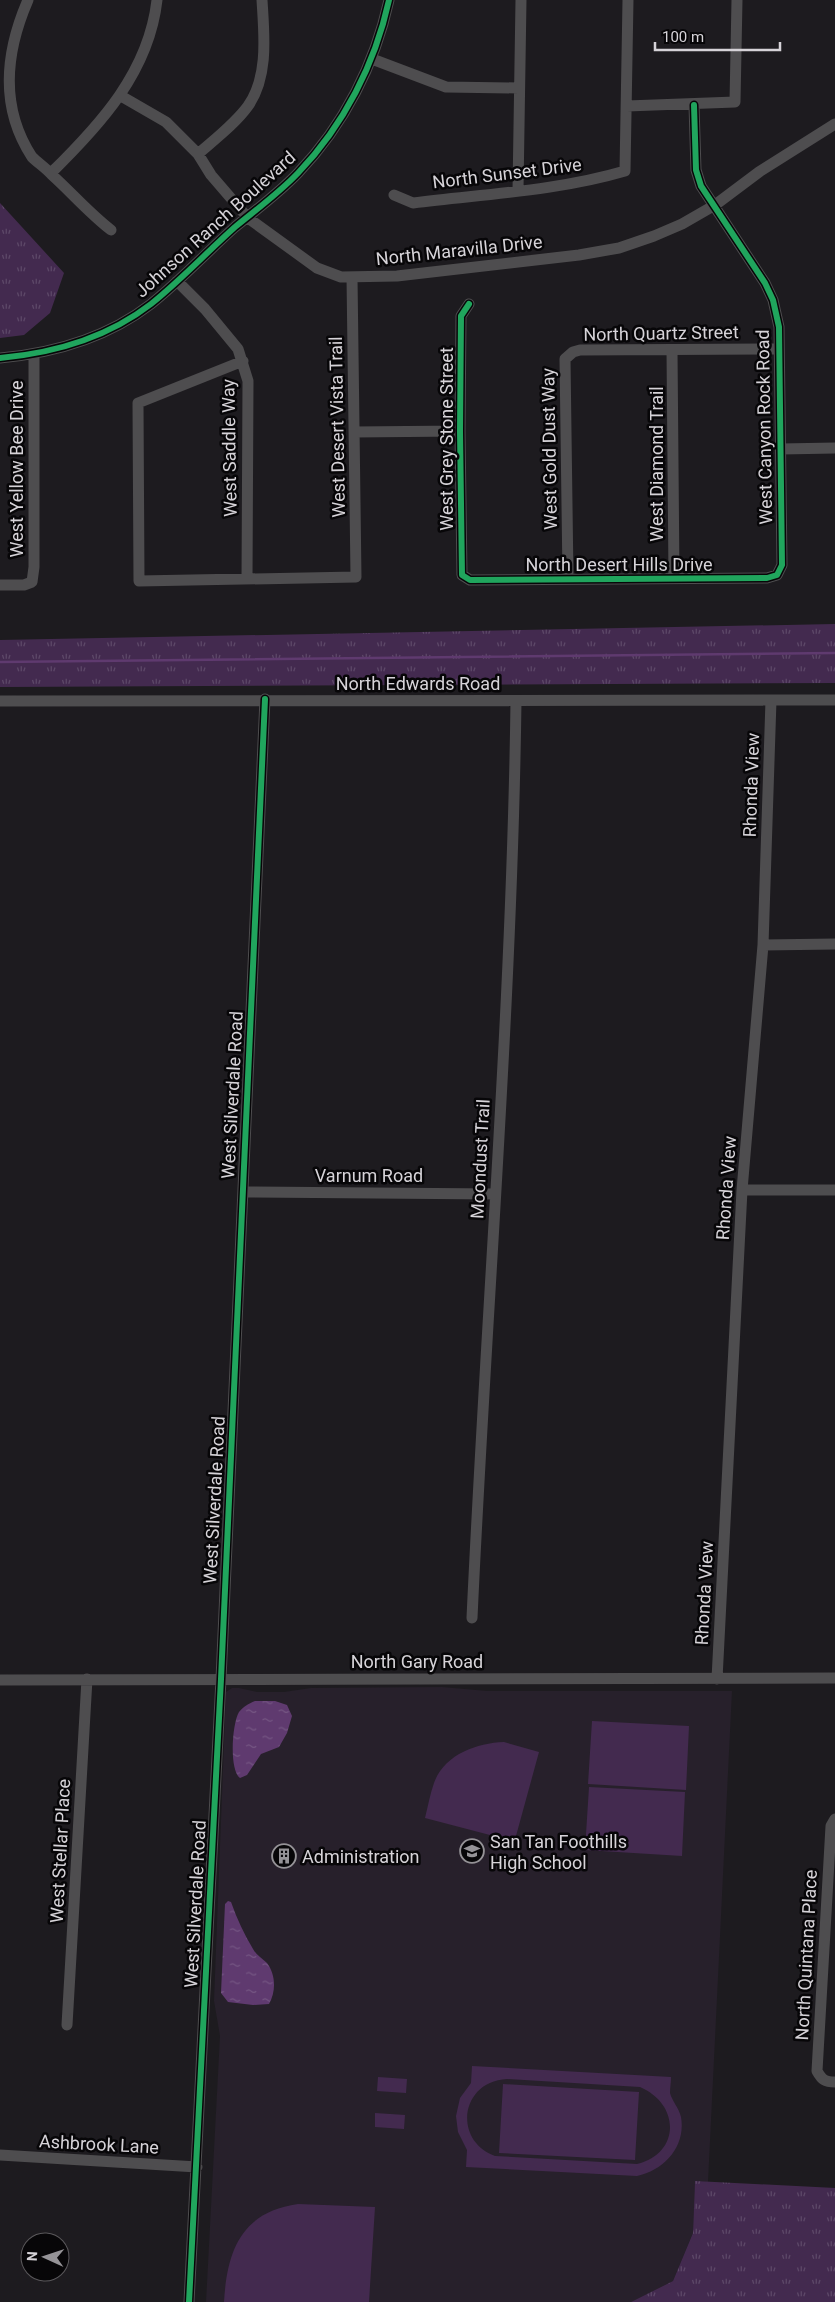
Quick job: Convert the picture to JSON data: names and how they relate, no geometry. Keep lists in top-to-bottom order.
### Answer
{
  "streets": {
    "street": [
      "North Sunset Drive",
      "Johnson Ranch Boulevard",
      "North Maravilla Drive",
      "North Quartz Street",
      "West Desert Vista Trail",
      "West Canyon Rock Road",
      "West Grey Stone Street",
      "West Saddle Way",
      "West Gold Dust Way",
      "West Diamond Trail",
      "West Yellow Bee Drive",
      "North Desert Hills Drive",
      "North Edwards Road",
      "Rhonda View",
      "West Silverdale Road",
      "Moondust Trail",
      "Varnum Road",
      "North Gary Road",
      "West Stellar Place",
      "North Quintana Place",
      "Ashbrook Lane"
    ]
  },
  "crossings": [
    ["Johnson Ranch Boulevard", "North Maravilla Drive"],
    ["Johnson Ranch Boulevard", "West Saddle Way"],
    ["Johnson Ranch Boulevard", "West Yellow Bee Drive"],
    ["North Maravilla Drive", "West Desert Vista Trail"],
    ["North Maravilla Drive", "West Canyon Rock Road"],
    ["North Quartz Street", "West Canyon Rock Road"],
    ["North Quartz Street", "West Gold Dust Way"],
    ["North Quartz Street", "West Diamond Trail"],
    ["West Desert Vista Trail", "West Saddle Way"],
    ["West Canyon Rock Road", "North Desert Hills Drive"],
    ["West Grey Stone Street", "North Desert Hills Drive"],
    ["West Gold Dust Way", "North Desert Hills Drive"],
    ["West Diamond Trail", "North Desert Hills Drive"],
    ["North Edwards Road", "Rhonda View"],
    ["North Edwards Road", "West Silverdale Road"],
    ["North Edwards Road", "Moondust Trail"],
    ["Rhonda View", "North Gary Road"],
    ["West Silverdale Road", "Varnum Road"],
    ["West Silverdale Road", "North Gary Road"],
    ["West Silverdale Road", "Ashbrook Lane"],
    ["Moondust Trail", "Varnum Road"],
    ["North Gary Road", "West Stellar Place"]
  ],
  "places": {
    "school or university": ["San Tan Foothills High School"],
    "building": ["Administration"]
  },
  "scale_bar": "100 m",
  "north": "left"
}
